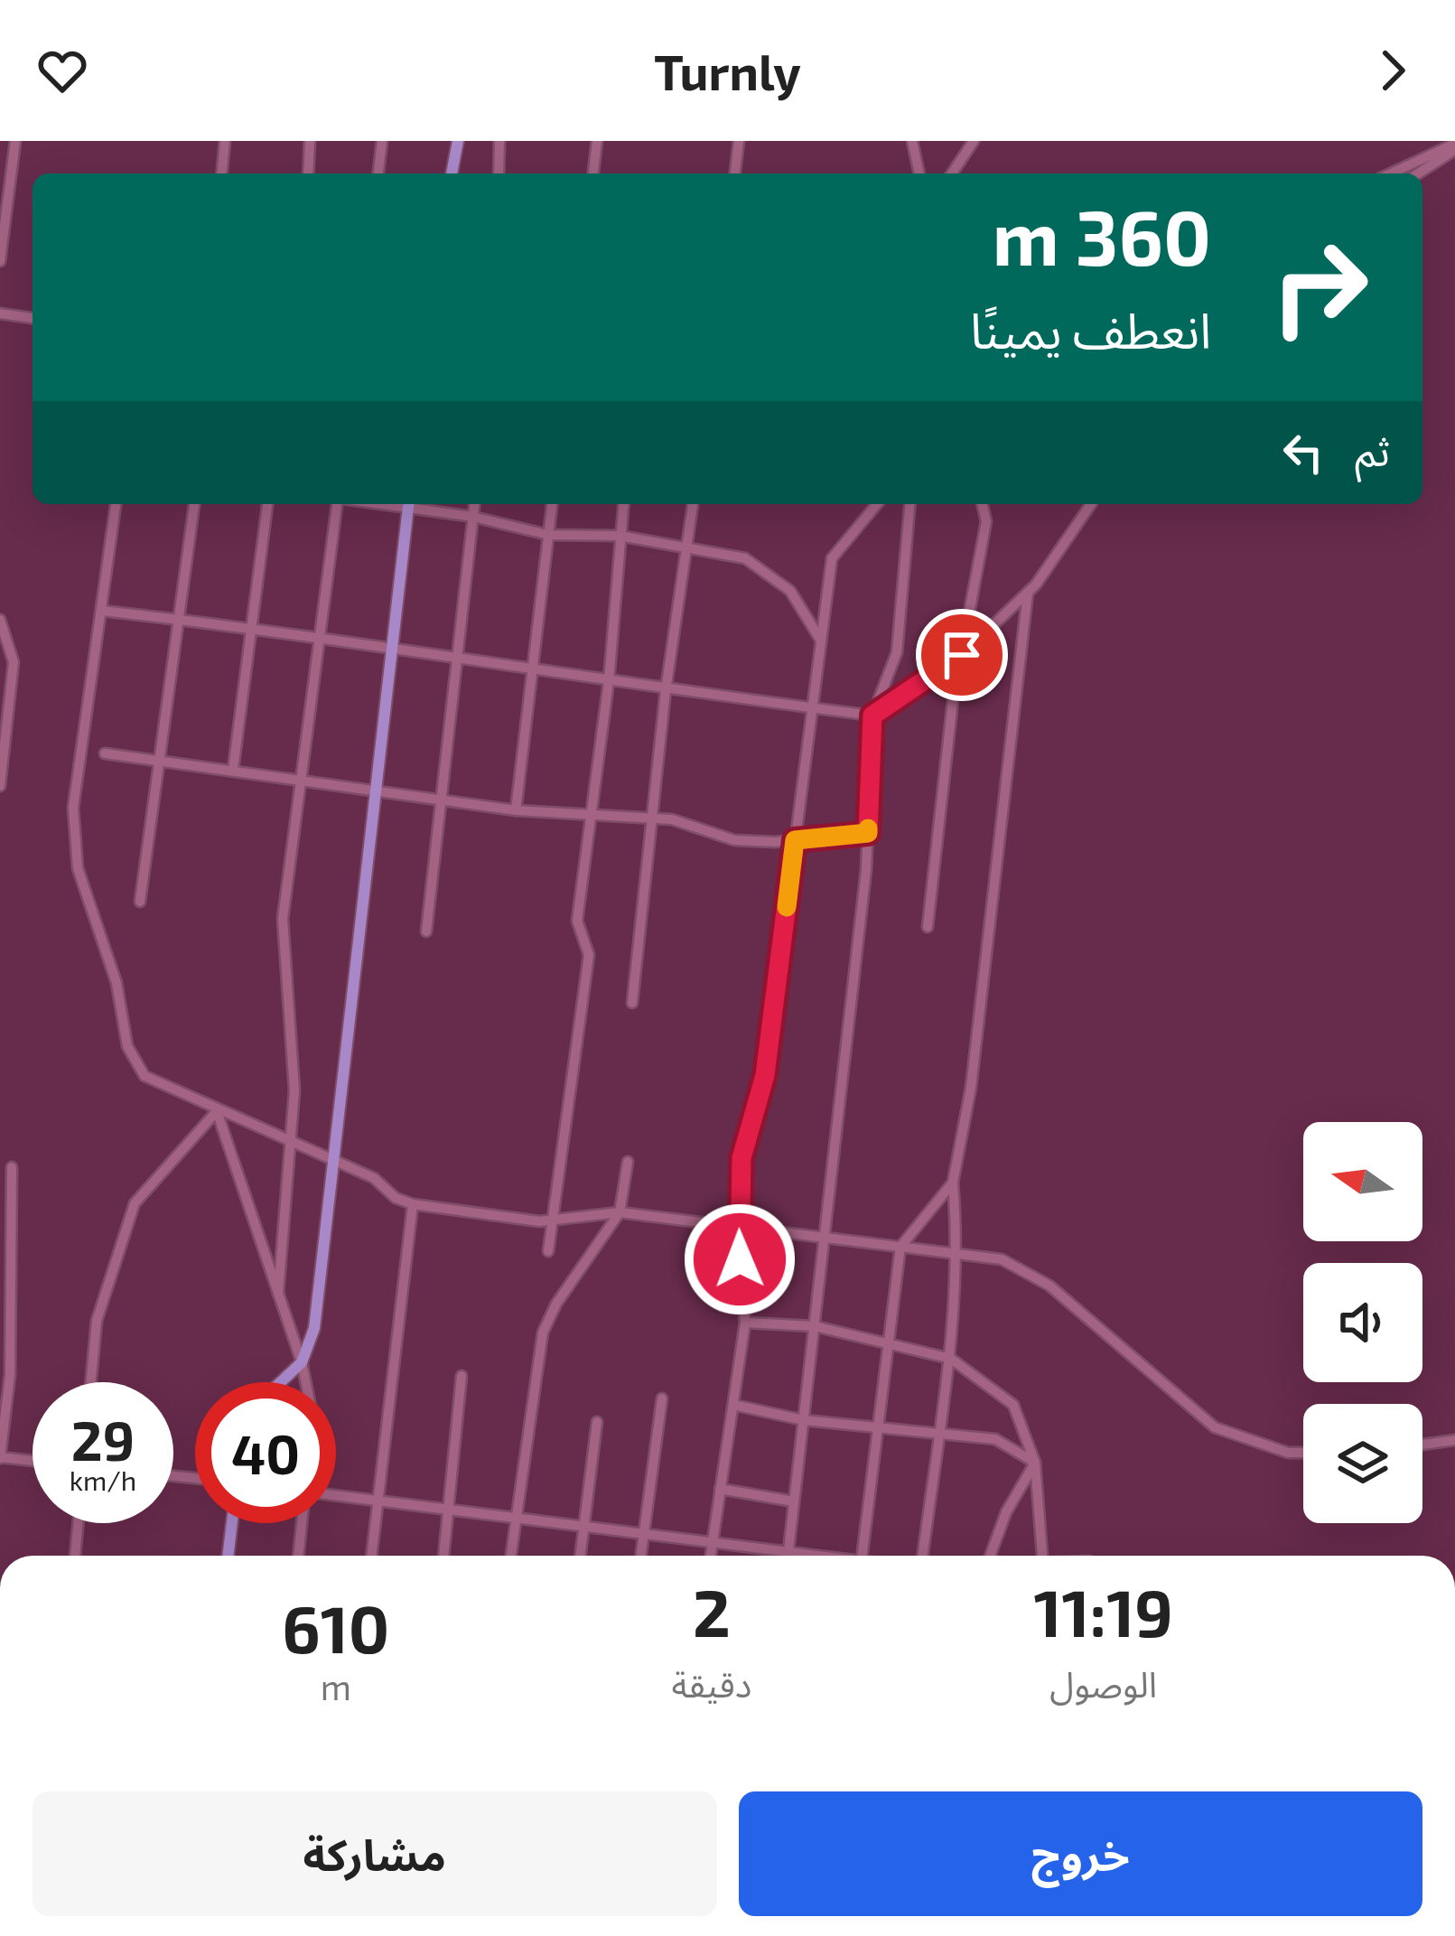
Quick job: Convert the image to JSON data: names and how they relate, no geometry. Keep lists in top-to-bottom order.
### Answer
{
  "north": "left",
  "page": {
    "header": "Turnly",
    "turn": ["360 m", "انعطف يمينًا"],
    "then": "ثم",
    "speed": "29 km/h",
    "limit": "40",
    "eta": [
      "11:19",
      "الوصول",
      "2",
      "دقيقة",
      "610",
      "m"
    ],
    "buttons": ["خروج", "مشاركة"]
  }
}
